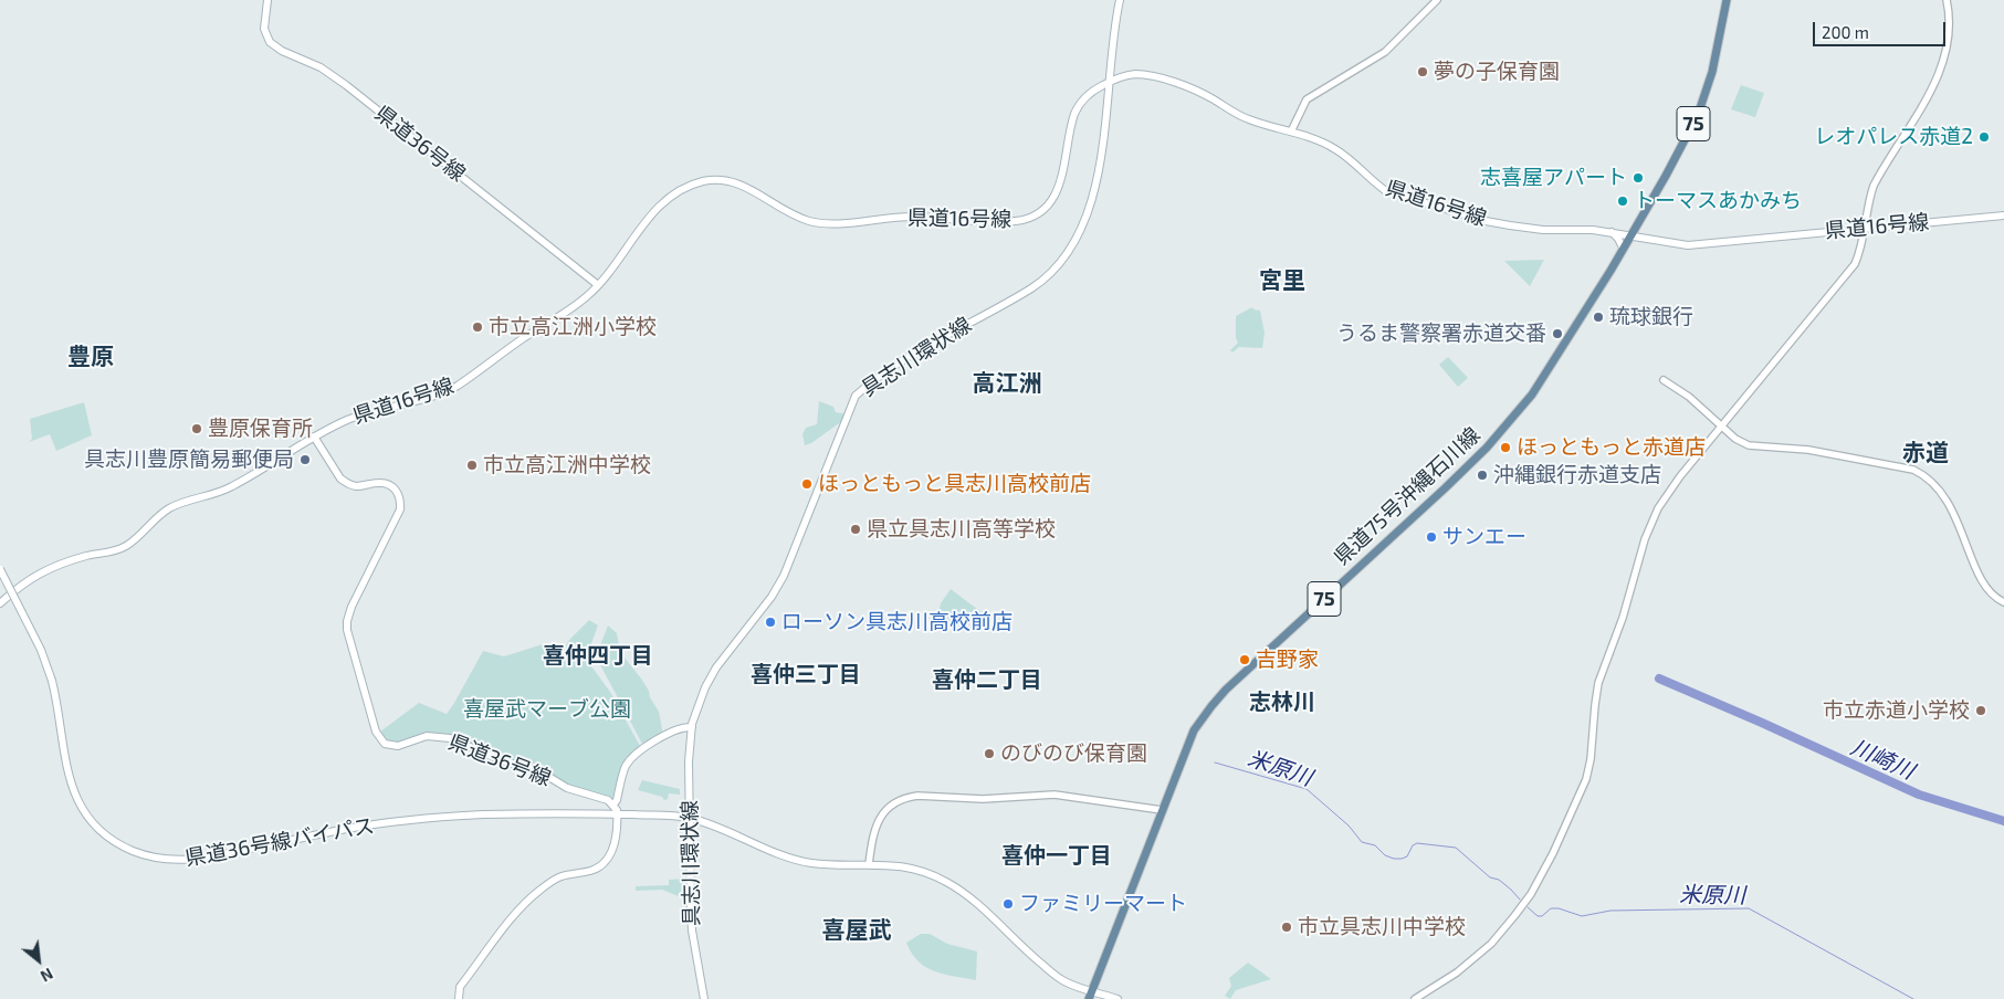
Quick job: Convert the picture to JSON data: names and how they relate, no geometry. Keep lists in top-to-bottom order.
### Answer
{
  "streets": {
    "main road": [
      "75",
      "県道36号線",
      "県道16号線",
      "具志川環状線",
      "県道75号沖縄石川線",
      "県道36号線バイパス"
    ]
  },
  "crossings": [
    ["県道36号線", "県道16号線"],
    ["県道16号線", "具志川環状線"],
    ["県道16号線", "県道75号沖縄石川線"]
  ],
  "districts": [
    "宮里",
    "豊原",
    "高江洲",
    "赤道",
    "喜仲四丁目",
    "喜仲三丁目",
    "喜仲二丁目",
    "志林川",
    "喜仲一丁目",
    "喜屋武"
  ],
  "water": ["川崎川", "米原川"],
  "parks": ["喜屋武マーブ公園"],
  "places": [
    "夢の子保育園",
    "レオパレス赤道2",
    "志喜屋アパート",
    "トーマスあかみち",
    "琉球銀行",
    "市立高江洲小学校",
    "うるま警察署赤道交番",
    "豊原保育所",
    "ほっともっと赤道店",
    "具志川豊原簡易郵便局",
    "市立高江洲中学校",
    "沖縄銀行赤道支店",
    "ほっともっと具志川高校前店",
    "県立具志川高等学校",
    "サンエー",
    "ローソン具志川高校前店",
    "吉野家",
    "市立赤道小学校",
    "のびのび保育園",
    "ファミリーマート",
    "市立具志川中学校"
  ],
  "scale_bar": "200 m",
  "north": "bottom right"
}
